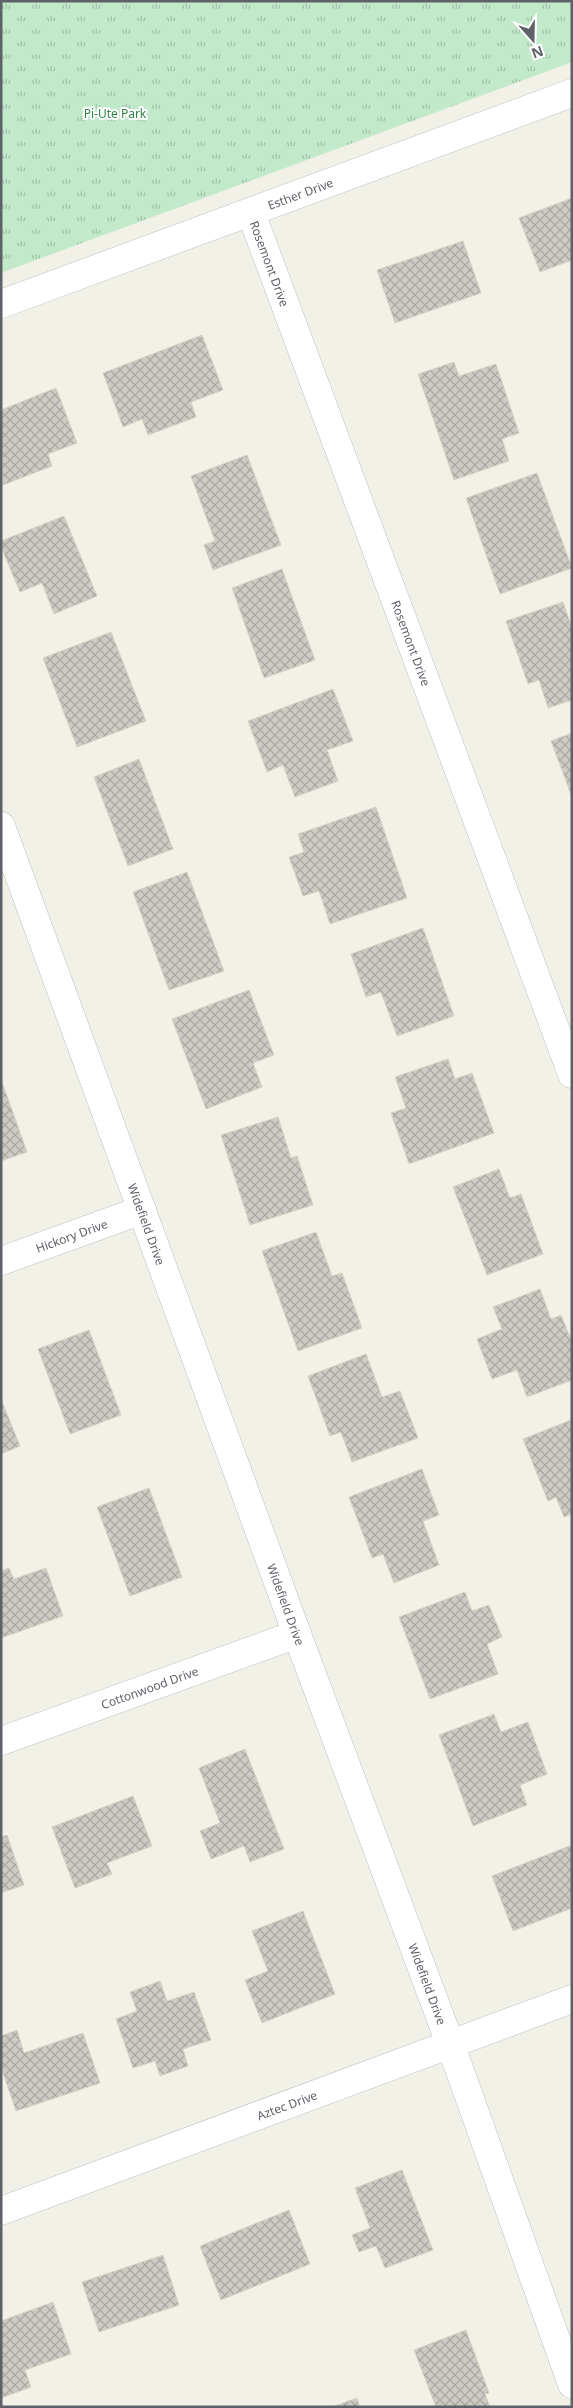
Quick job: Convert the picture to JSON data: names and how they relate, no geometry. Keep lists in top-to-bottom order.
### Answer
{
  "streets": {
    "street": [
      "Esther Drive",
      "Rosemont Drive",
      "Widefield Drive",
      "Hickory Drive",
      "Cottonwood Drive",
      "Aztec Drive"
    ]
  },
  "crossings": [
    ["Esther Drive", "Rosemont Drive"],
    ["Widefield Drive", "Hickory Drive"],
    ["Widefield Drive", "Cottonwood Drive"],
    ["Widefield Drive", "Aztec Drive"]
  ],
  "parks": ["Pi-Ute Park"],
  "north": "bottom"
}
